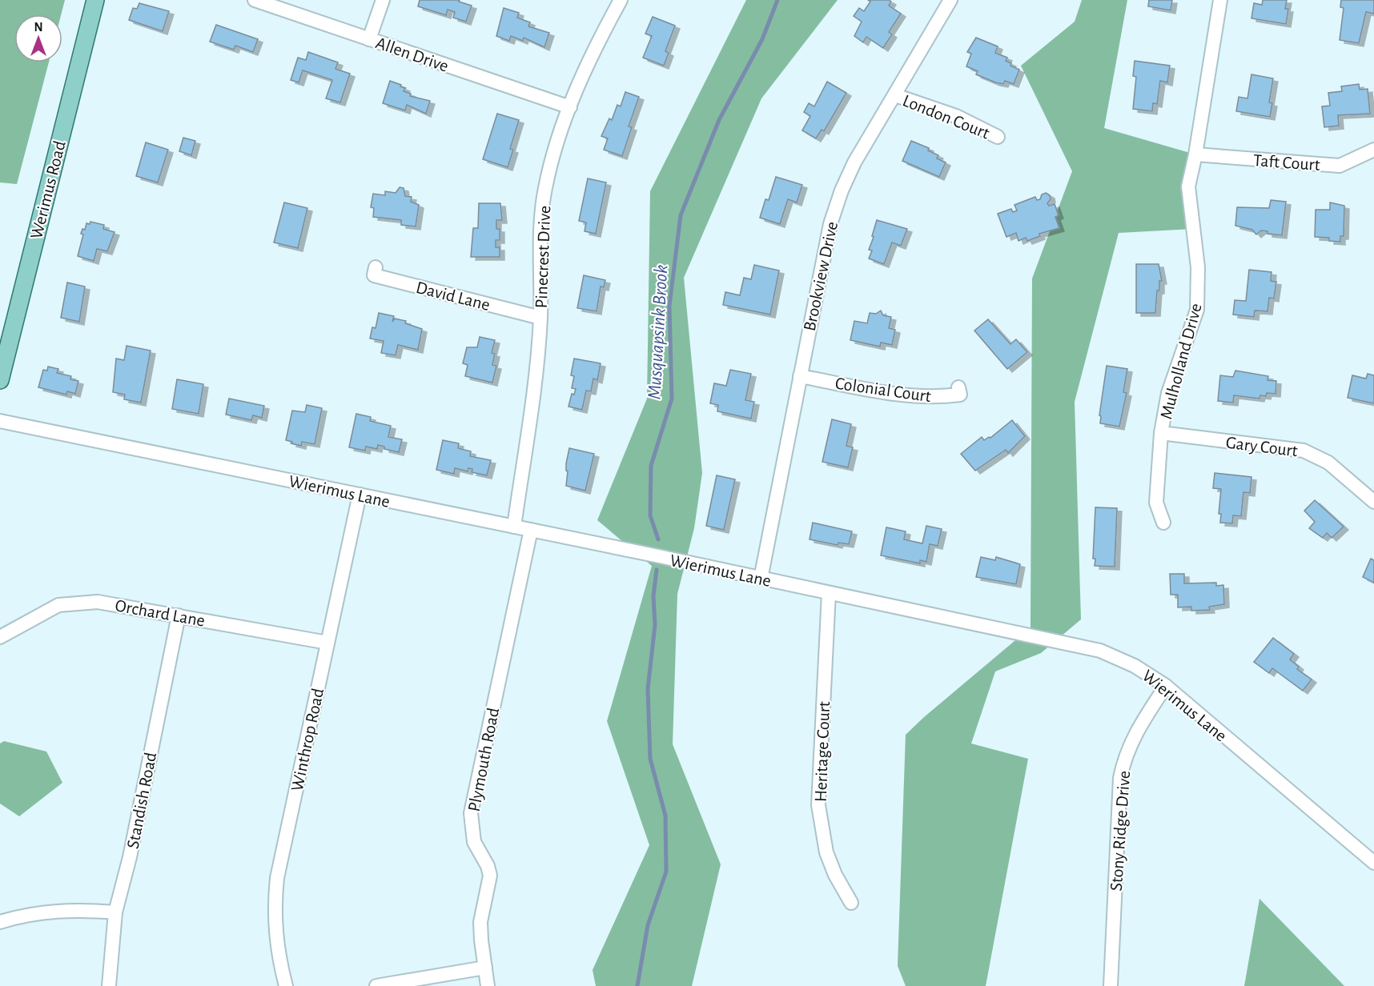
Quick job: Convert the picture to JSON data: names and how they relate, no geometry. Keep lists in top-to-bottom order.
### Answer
{
  "streets": {
    "main road": ["Werimus Road"],
    "street": [
      "Allen Drive",
      "London Court",
      "Taft Court",
      "Pinecrest Drive",
      "Brookview Drive",
      "David Lane",
      "Mulholland Drive",
      "Colonial Court",
      "Gary Court",
      "Wierimus Lane",
      "Orchard Lane",
      "Winthrop Road",
      "Heritage Court",
      "Plymouth Road",
      "Standish Road",
      "Stony Ridge Drive"
    ]
  },
  "crossings": [
    ["Allen Drive", "Pinecrest Drive"],
    ["London Court", "Brookview Drive"],
    ["Taft Court", "Mulholland Drive"],
    ["Pinecrest Drive", "David Lane"],
    ["Pinecrest Drive", "Wierimus Lane"],
    ["Brookview Drive", "Colonial Court"],
    ["Brookview Drive", "Wierimus Lane"],
    ["Mulholland Drive", "Gary Court"],
    ["Wierimus Lane", "Winthrop Road"],
    ["Wierimus Lane", "Heritage Court"],
    ["Wierimus Lane", "Plymouth Road"],
    ["Wierimus Lane", "Stony Ridge Drive"],
    ["Orchard Lane", "Winthrop Road"],
    ["Orchard Lane", "Standish Road"]
  ],
  "water": ["Musquapsink Brook"],
  "north": "top"
}
